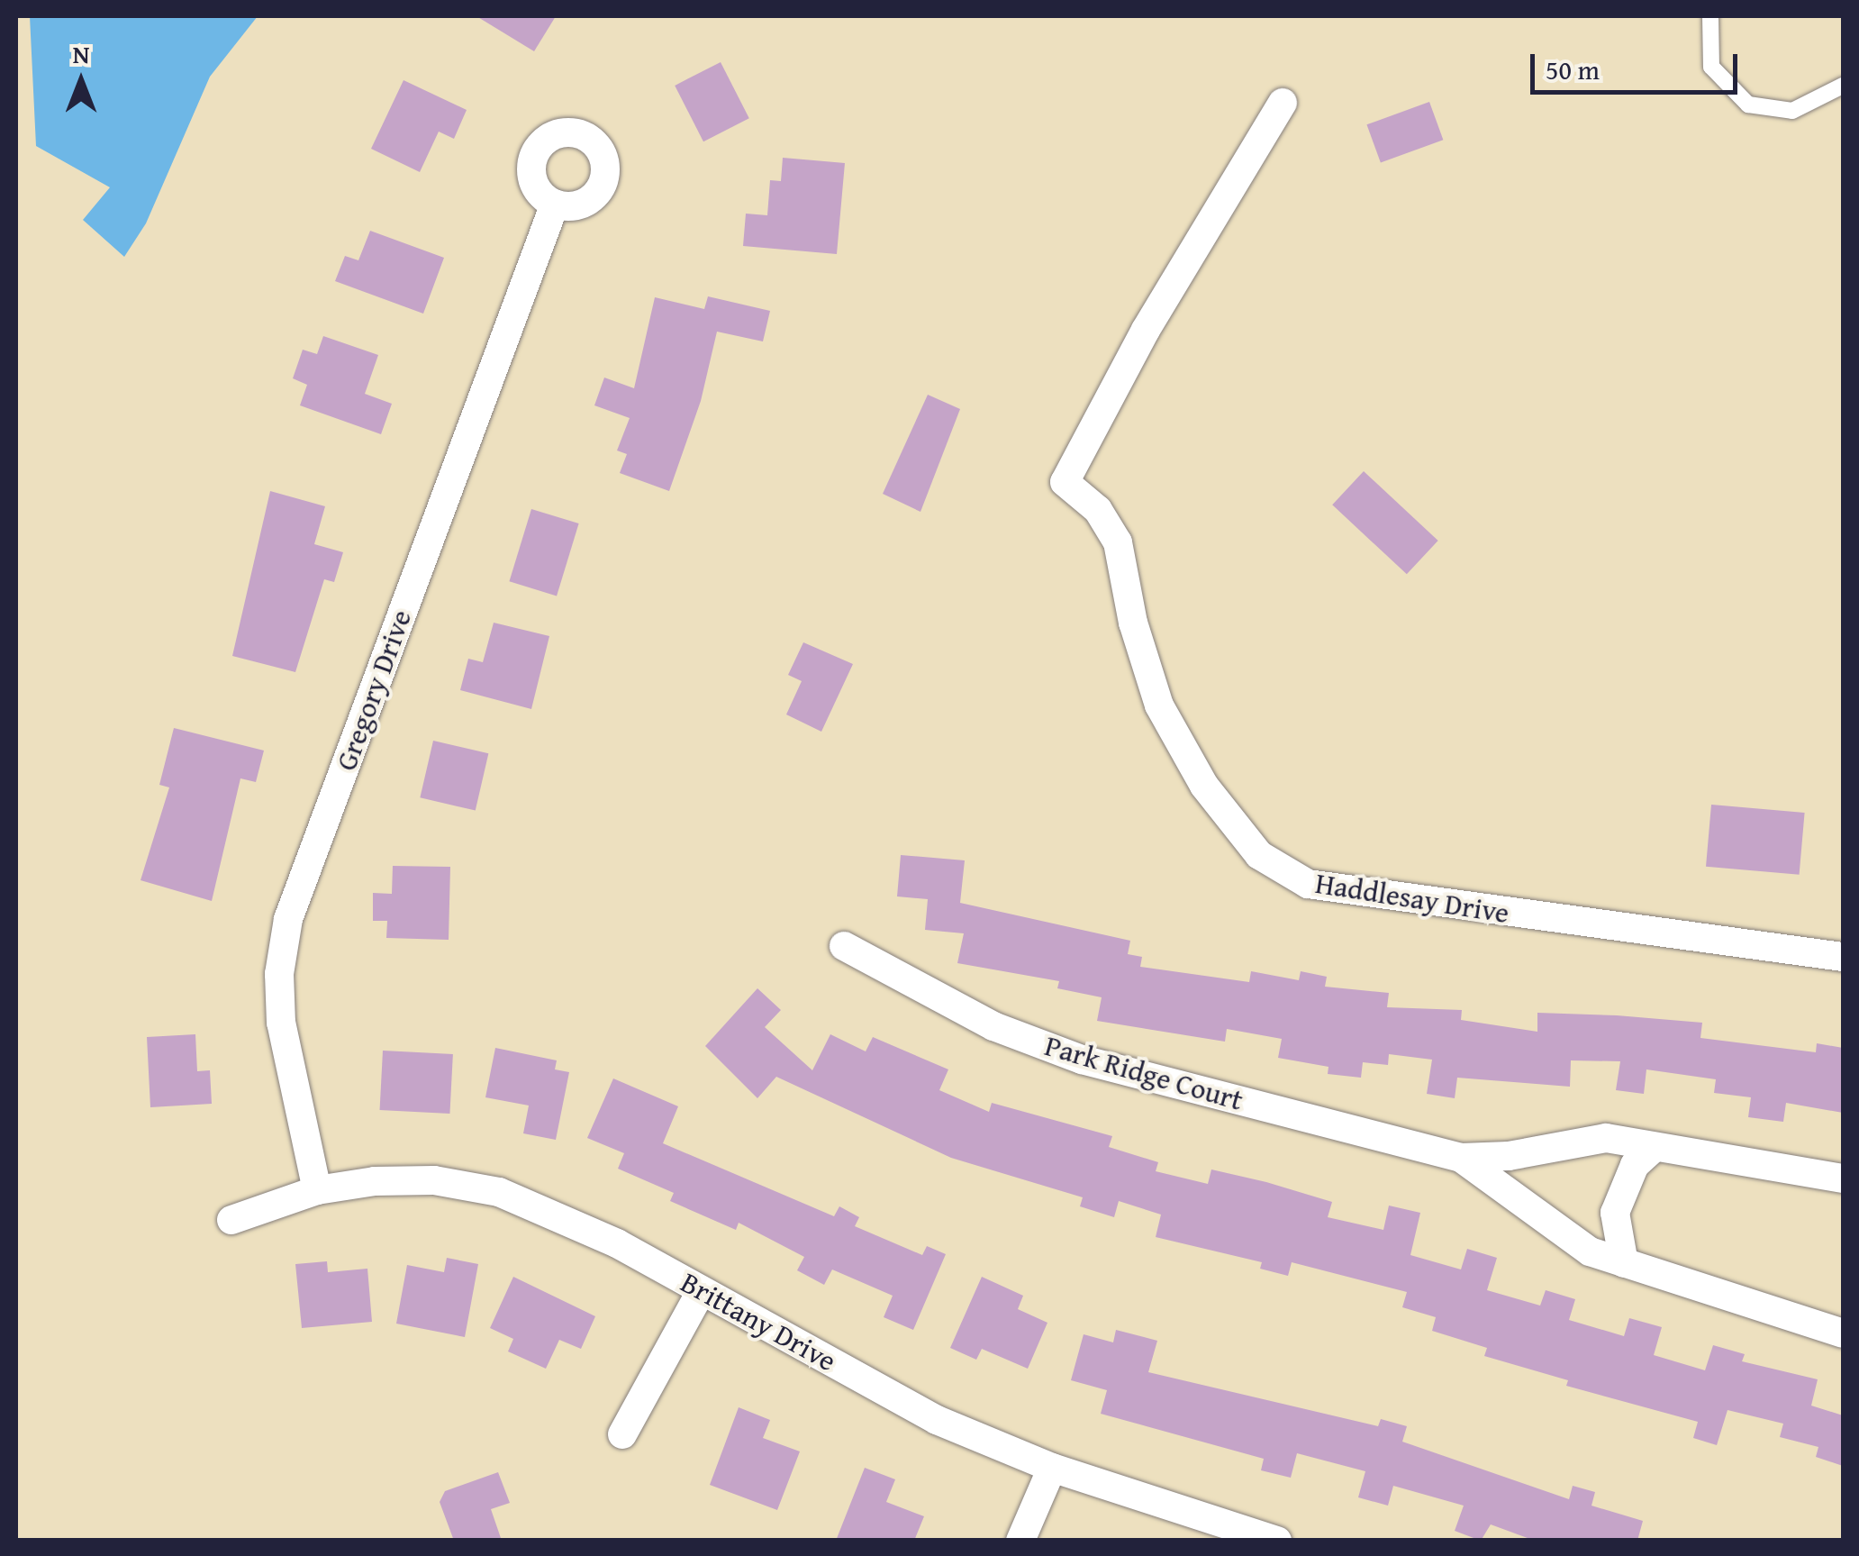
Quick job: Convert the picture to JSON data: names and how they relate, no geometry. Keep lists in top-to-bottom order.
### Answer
{
  "streets": {
    "street": [
      "Gregory Drive",
      "Haddlesay Drive",
      "Park Ridge Court",
      "Brittany Drive"
    ]
  },
  "crossings": [
    ["Gregory Drive", "Brittany Drive"]
  ],
  "scale_bar": "50 m",
  "north": "top"
}
